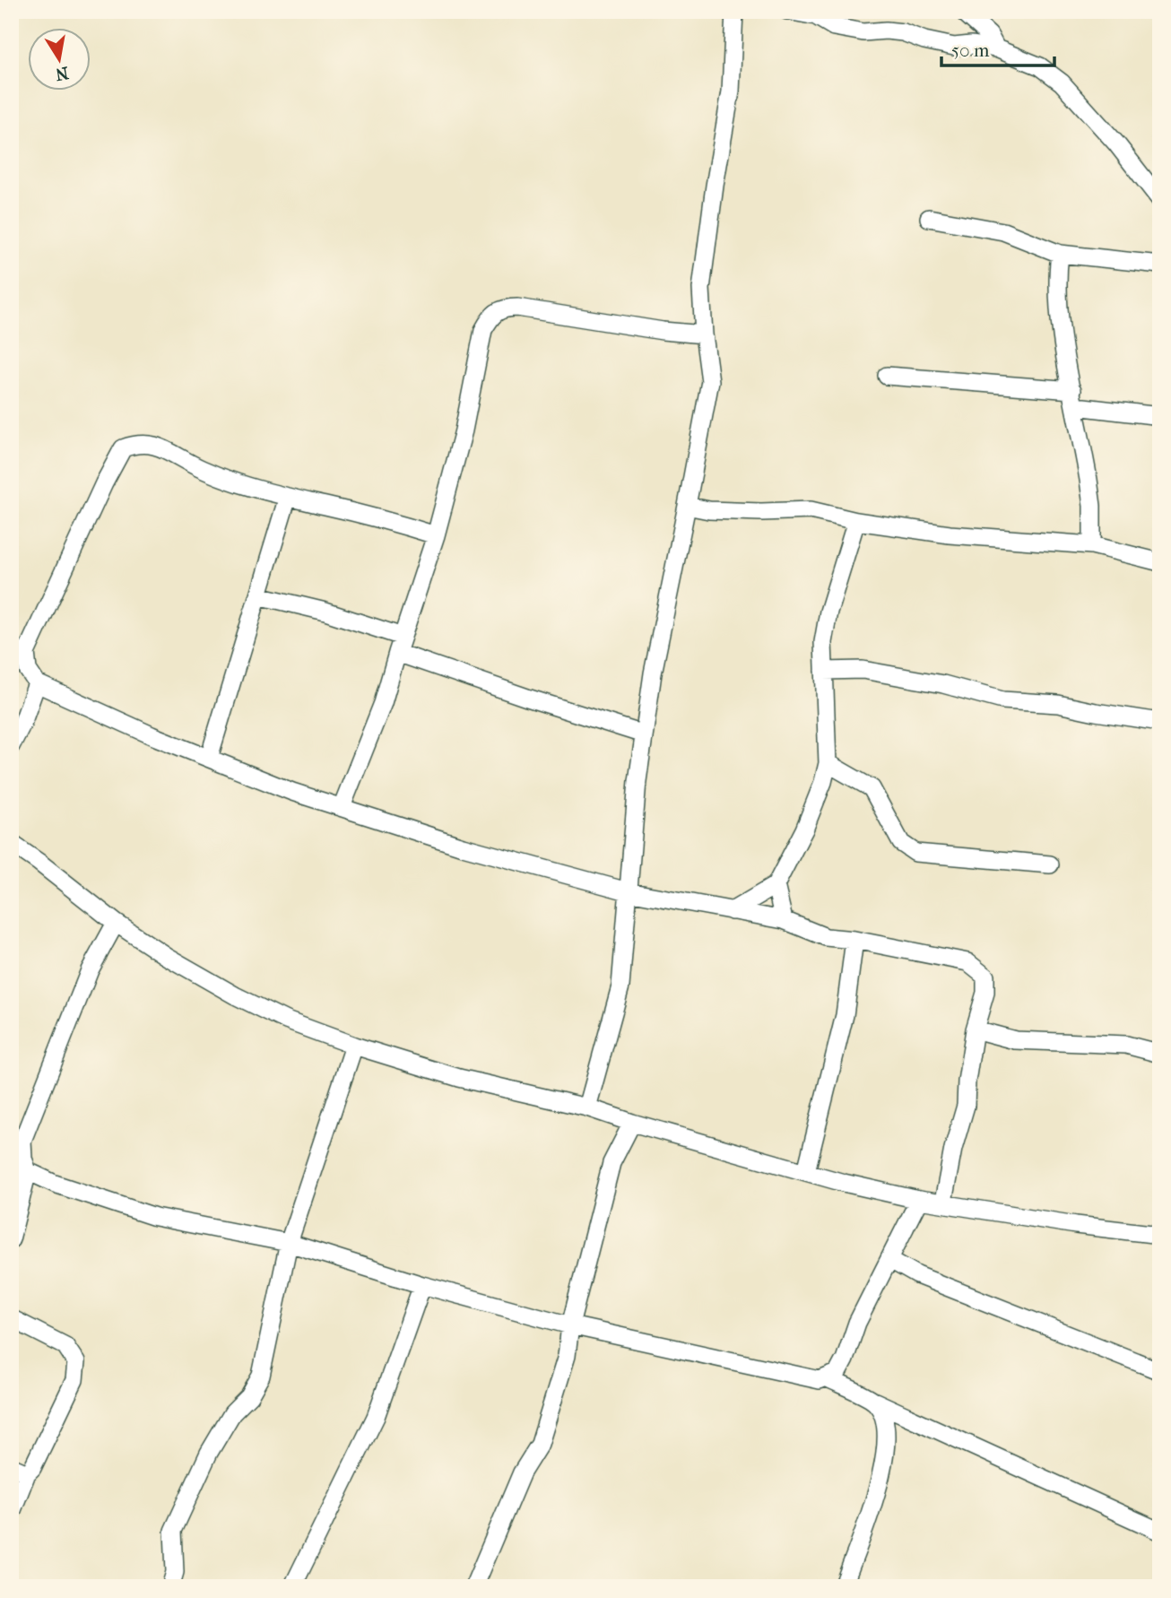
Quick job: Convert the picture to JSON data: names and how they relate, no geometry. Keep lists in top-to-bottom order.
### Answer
{
  "scale_bar": "50 m",
  "north": "bottom"
}
